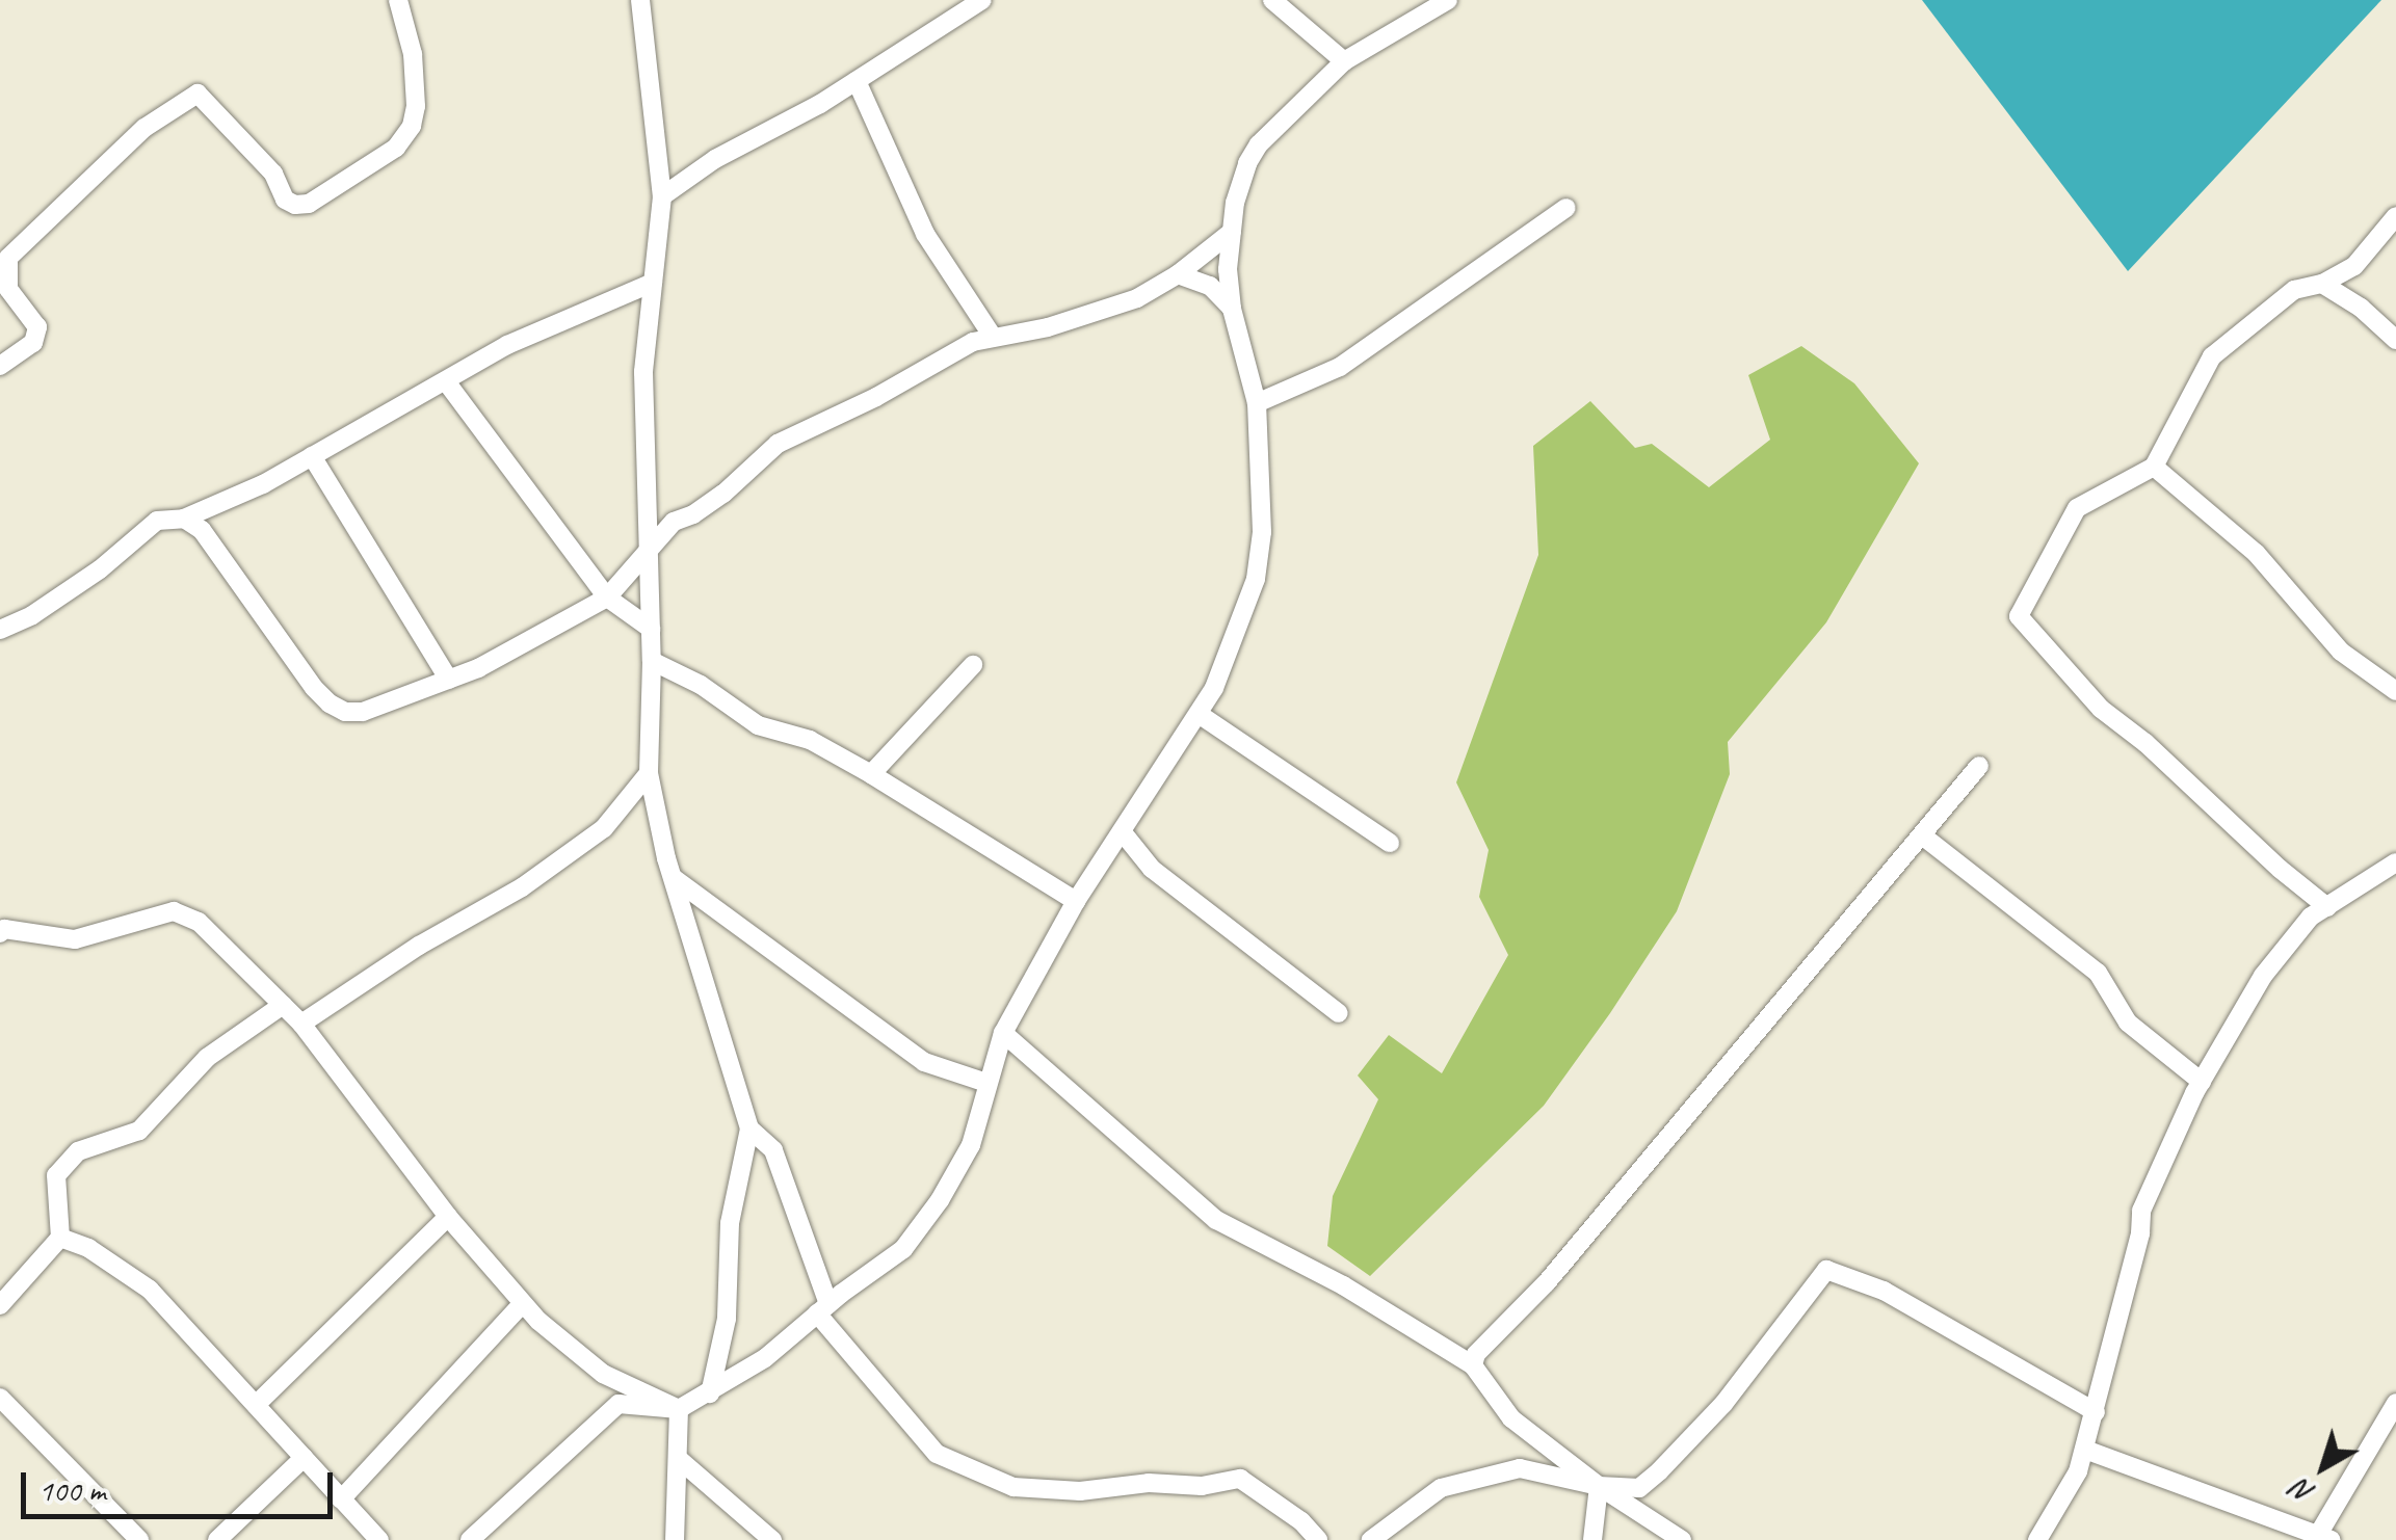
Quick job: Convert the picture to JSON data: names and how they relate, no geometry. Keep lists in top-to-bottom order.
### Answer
{
  "scale_bar": "100 m",
  "north": "bottom left"
}
